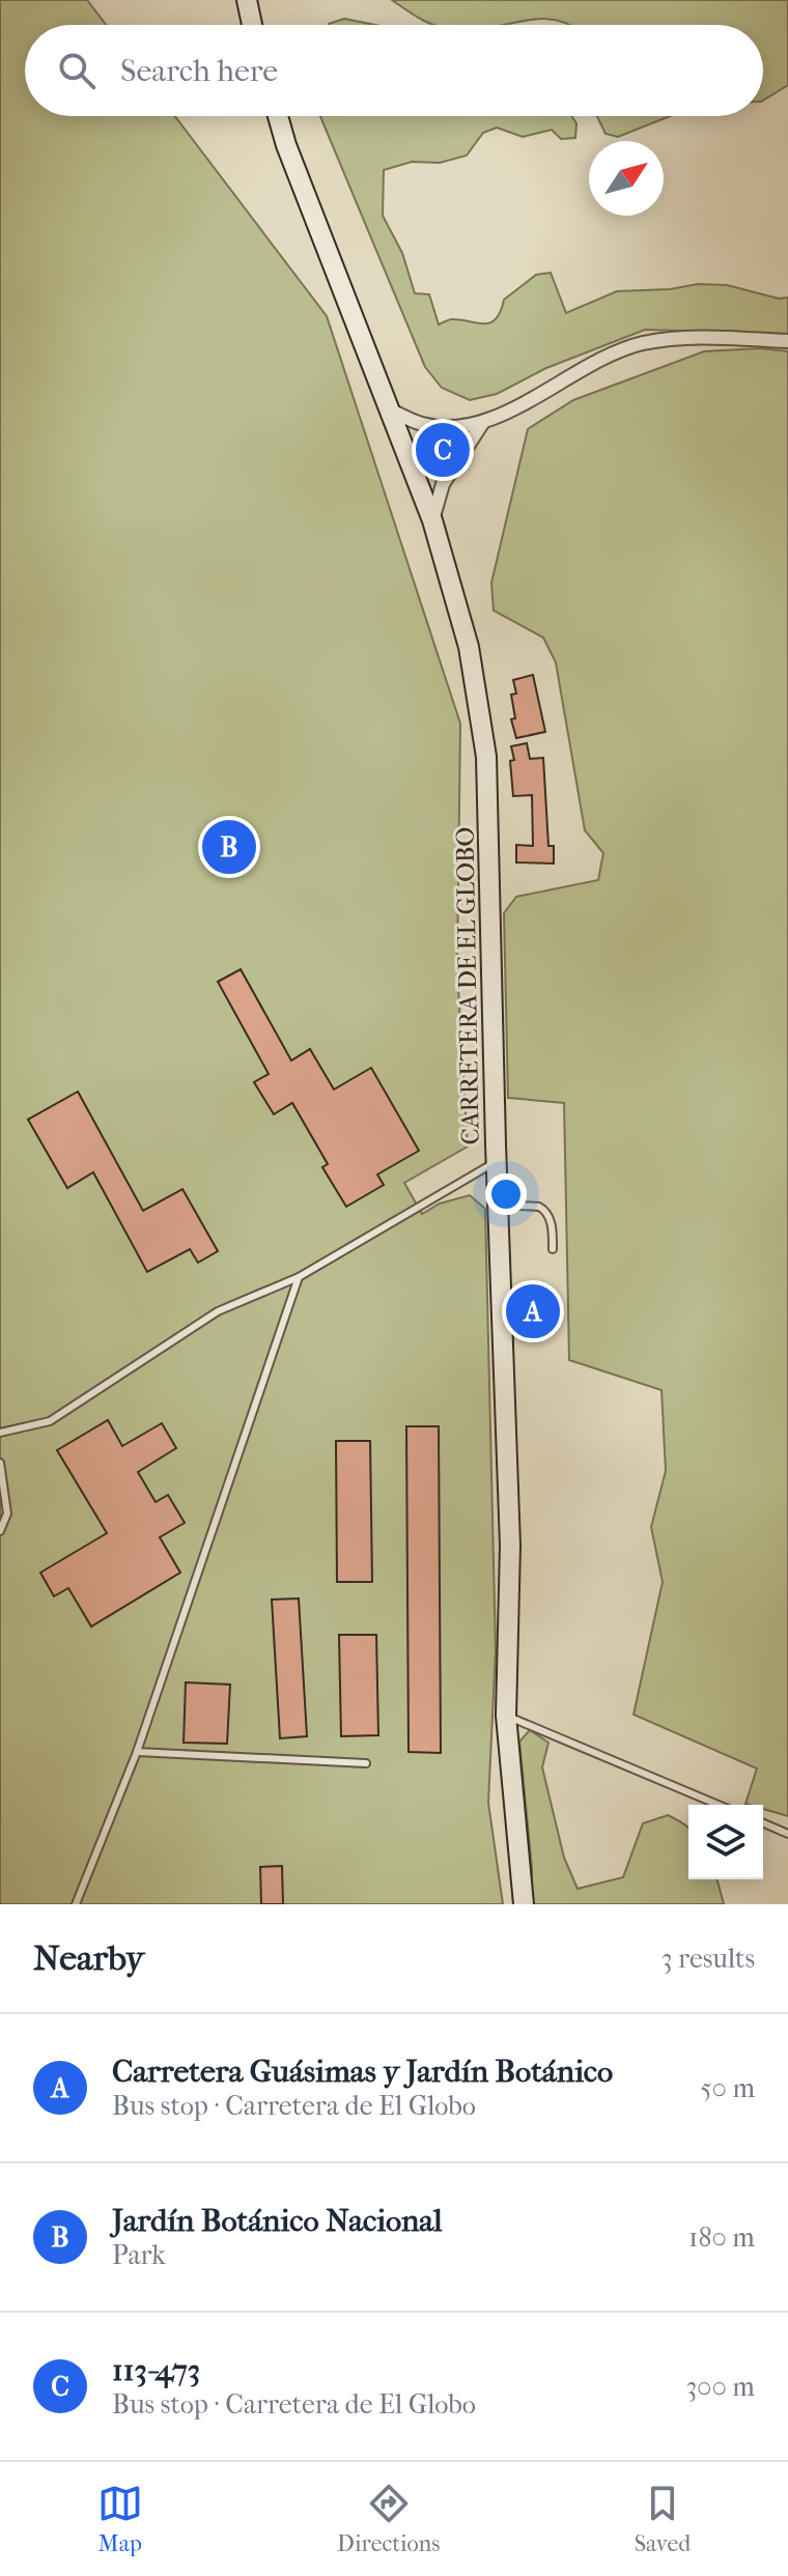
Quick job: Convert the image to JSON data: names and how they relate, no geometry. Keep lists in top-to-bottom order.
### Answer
{
  "streets": {
    "main road": ["CARRETERA DE EL GLOBO"]
  },
  "north": "top right",
  "page": {
    "search": "Search here",
    "pins": ["C", "B", "A"],
    "heading": ["Nearby", "3 results"],
    "list": [
      {
        "mark": "A",
        "name": "Carretera Guásimas y Jardín Botánico",
        "note": "Bus stop · Carretera de El Globo",
        "value": "50 m"
      },
      {
        "mark": "B",
        "name": "Jardín Botánico Nacional",
        "note": "Park",
        "value": "180 m"
      },
      {
        "mark": "C",
        "name": "113-473",
        "note": "Bus stop · Carretera de El Globo",
        "value": "300 m"
      }
    ],
    "nav": ["Map", "Directions", "Saved"]
  }
}
